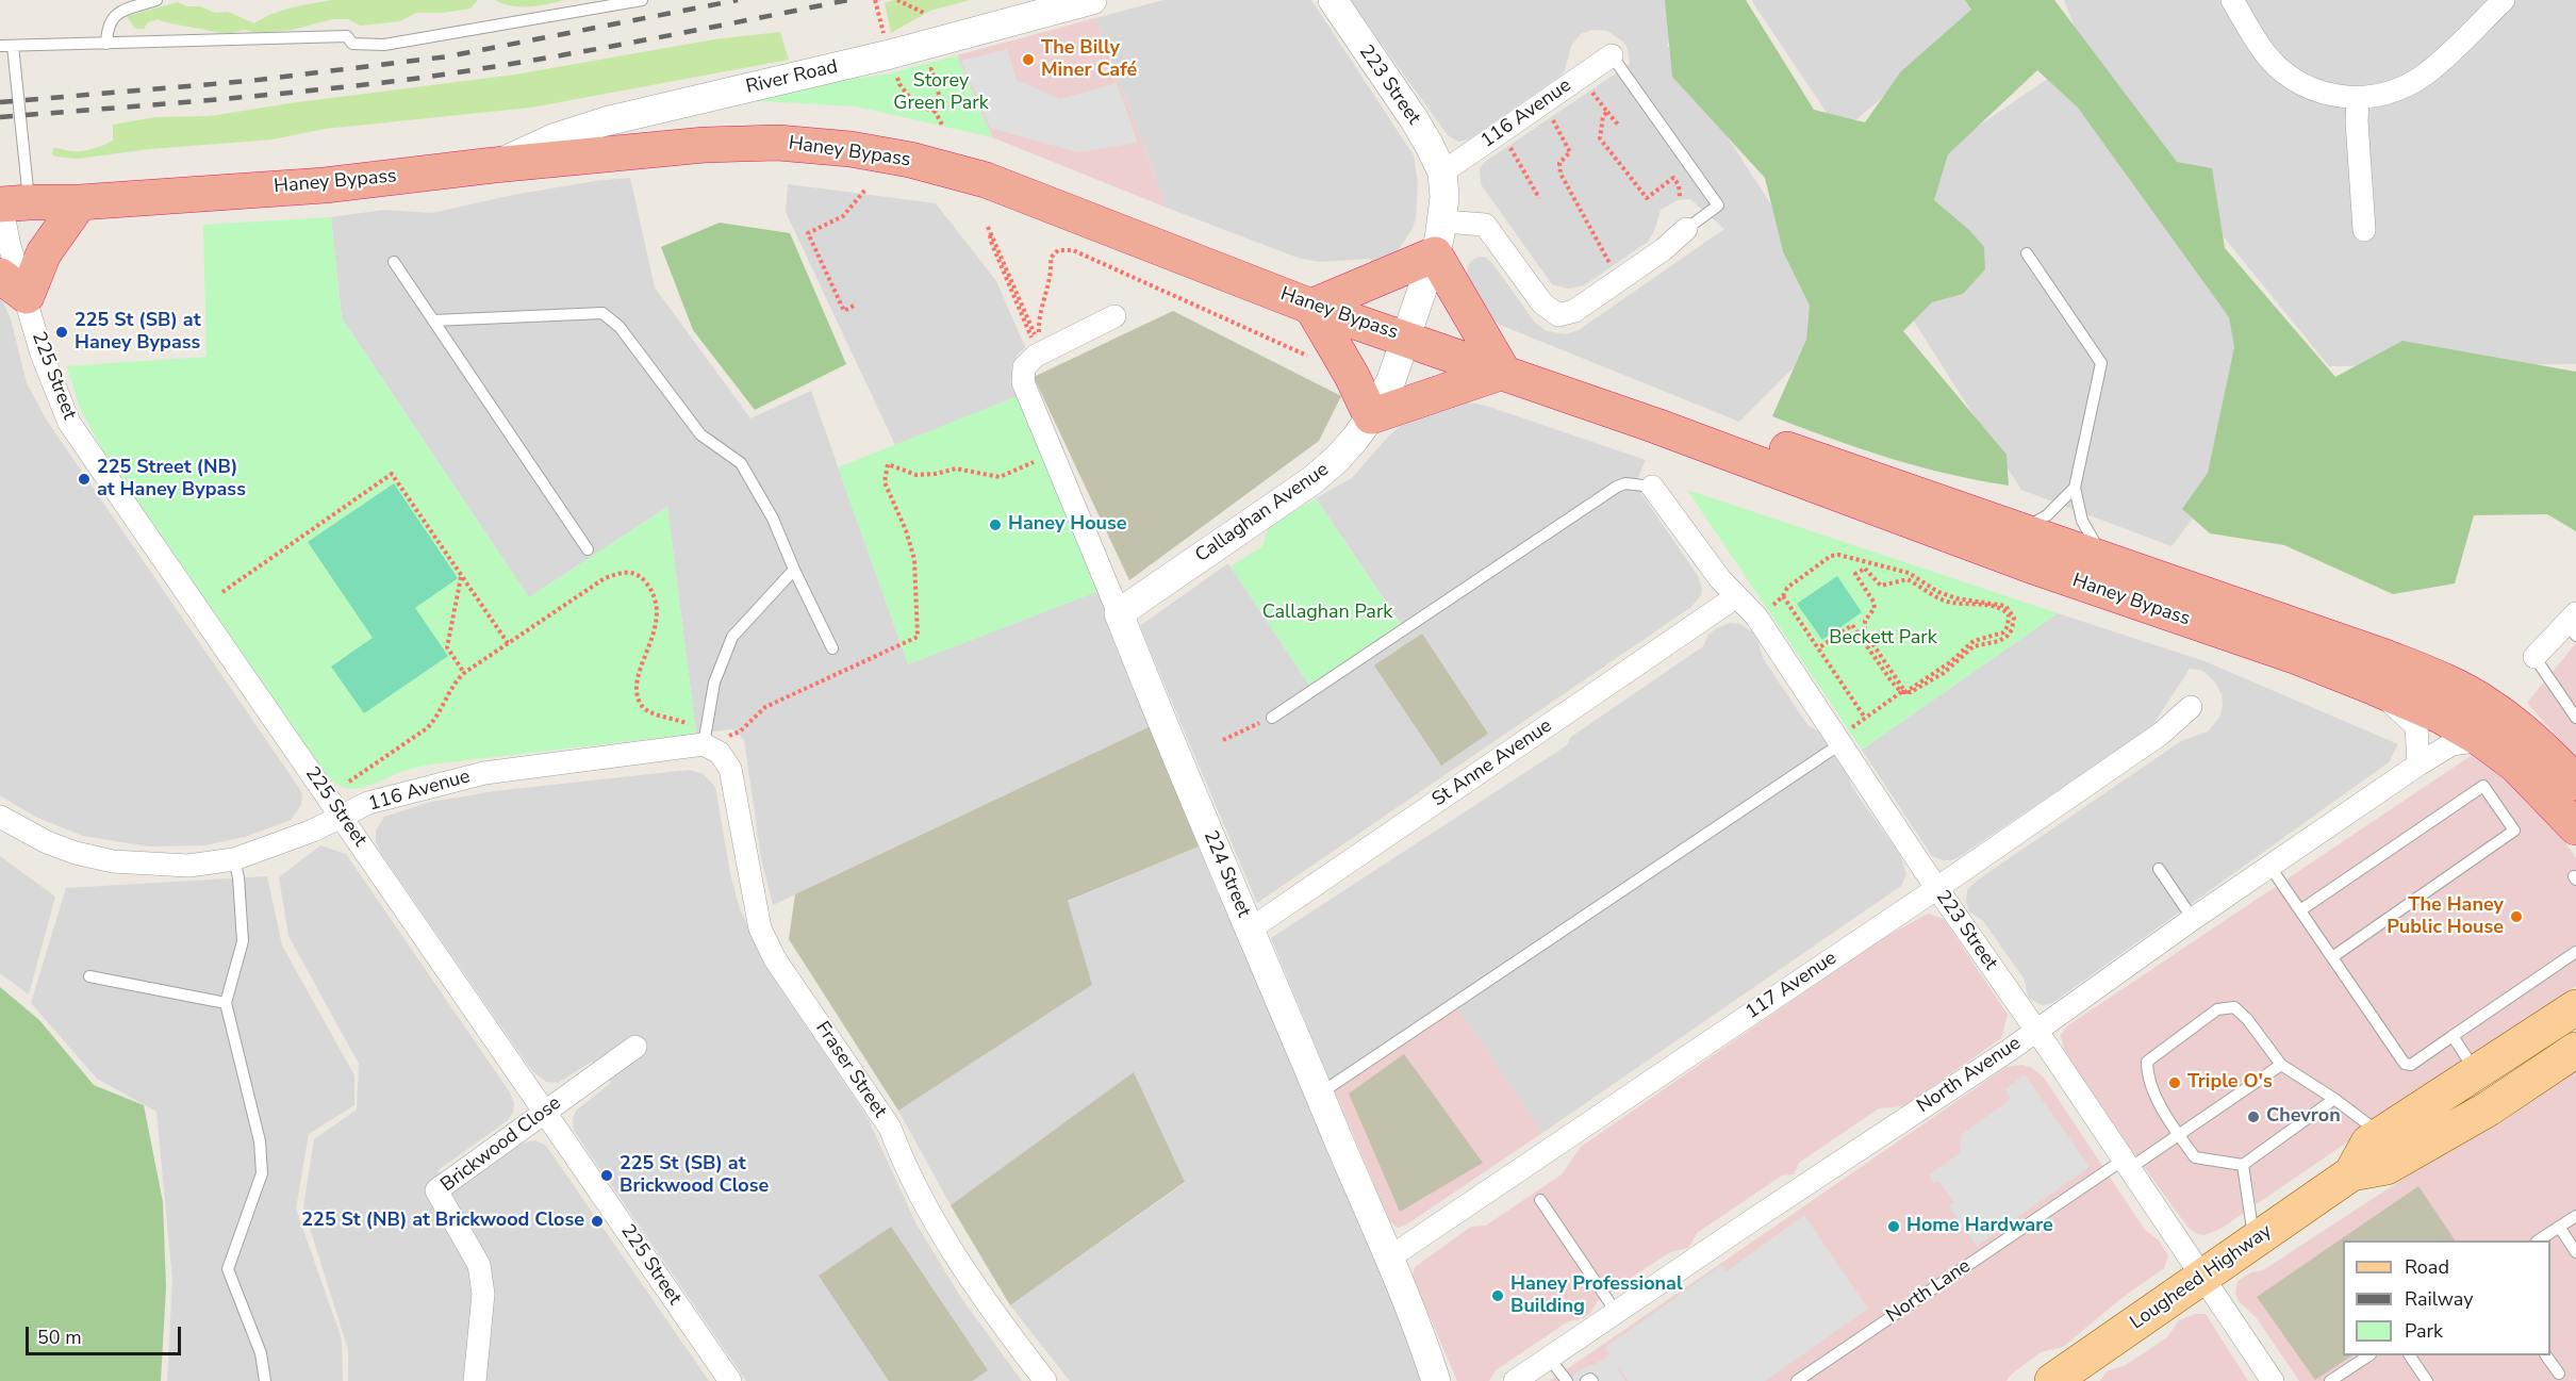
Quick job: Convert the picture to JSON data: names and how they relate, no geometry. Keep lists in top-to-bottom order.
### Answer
{
  "streets": {
    "highway": ["Haney Bypass"],
    "main road": ["Lougheed Highway"],
    "street": [
      "River Road",
      "223 Street",
      "116 Avenue",
      "225 Street",
      "Callaghan Avenue",
      "St Anne Avenue",
      "224 Street",
      "117 Avenue",
      "Fraser Street",
      "North Avenue",
      "Brickwood Close"
    ],
    "lane": ["North Lane"]
  },
  "crossings": [
    ["River Road", "Haney Bypass"],
    ["223 Street", "116 Avenue"],
    ["223 Street", "Callaghan Avenue"],
    ["223 Street", "St Anne Avenue"],
    ["223 Street", "117 Avenue"],
    ["223 Street", "North Avenue"],
    ["223 Street", "Lougheed Highway"],
    ["223 Street", "North Lane"],
    ["116 Avenue", "225 Street"],
    ["116 Avenue", "Callaghan Avenue"],
    ["116 Avenue", "Fraser Street"],
    ["Haney Bypass", "225 Street"],
    ["Haney Bypass", "Callaghan Avenue"],
    ["Haney Bypass", "North Avenue"],
    ["225 Street", "Brickwood Close"],
    ["Callaghan Avenue", "224 Street"],
    ["St Anne Avenue", "224 Street"],
    ["224 Street", "117 Avenue"]
  ],
  "parks": ["Storey Green Park", "Callaghan Park", "Beckett Park"],
  "places": [
    "The Billy Miner Café",
    "225 St (SB) at Haney Bypass",
    "225 Street (NB) at Haney Bypass",
    "Haney House",
    "The Haney Public House",
    "Triple O's",
    "Chevron",
    "225 St (SB) at Brickwood Close",
    "225 St (NB) at Brickwood Close",
    "Home Hardware",
    "Haney Professional Building"
  ],
  "legend": ["Road", "Railway", "Park"],
  "scale_bar": "50 m"
}
